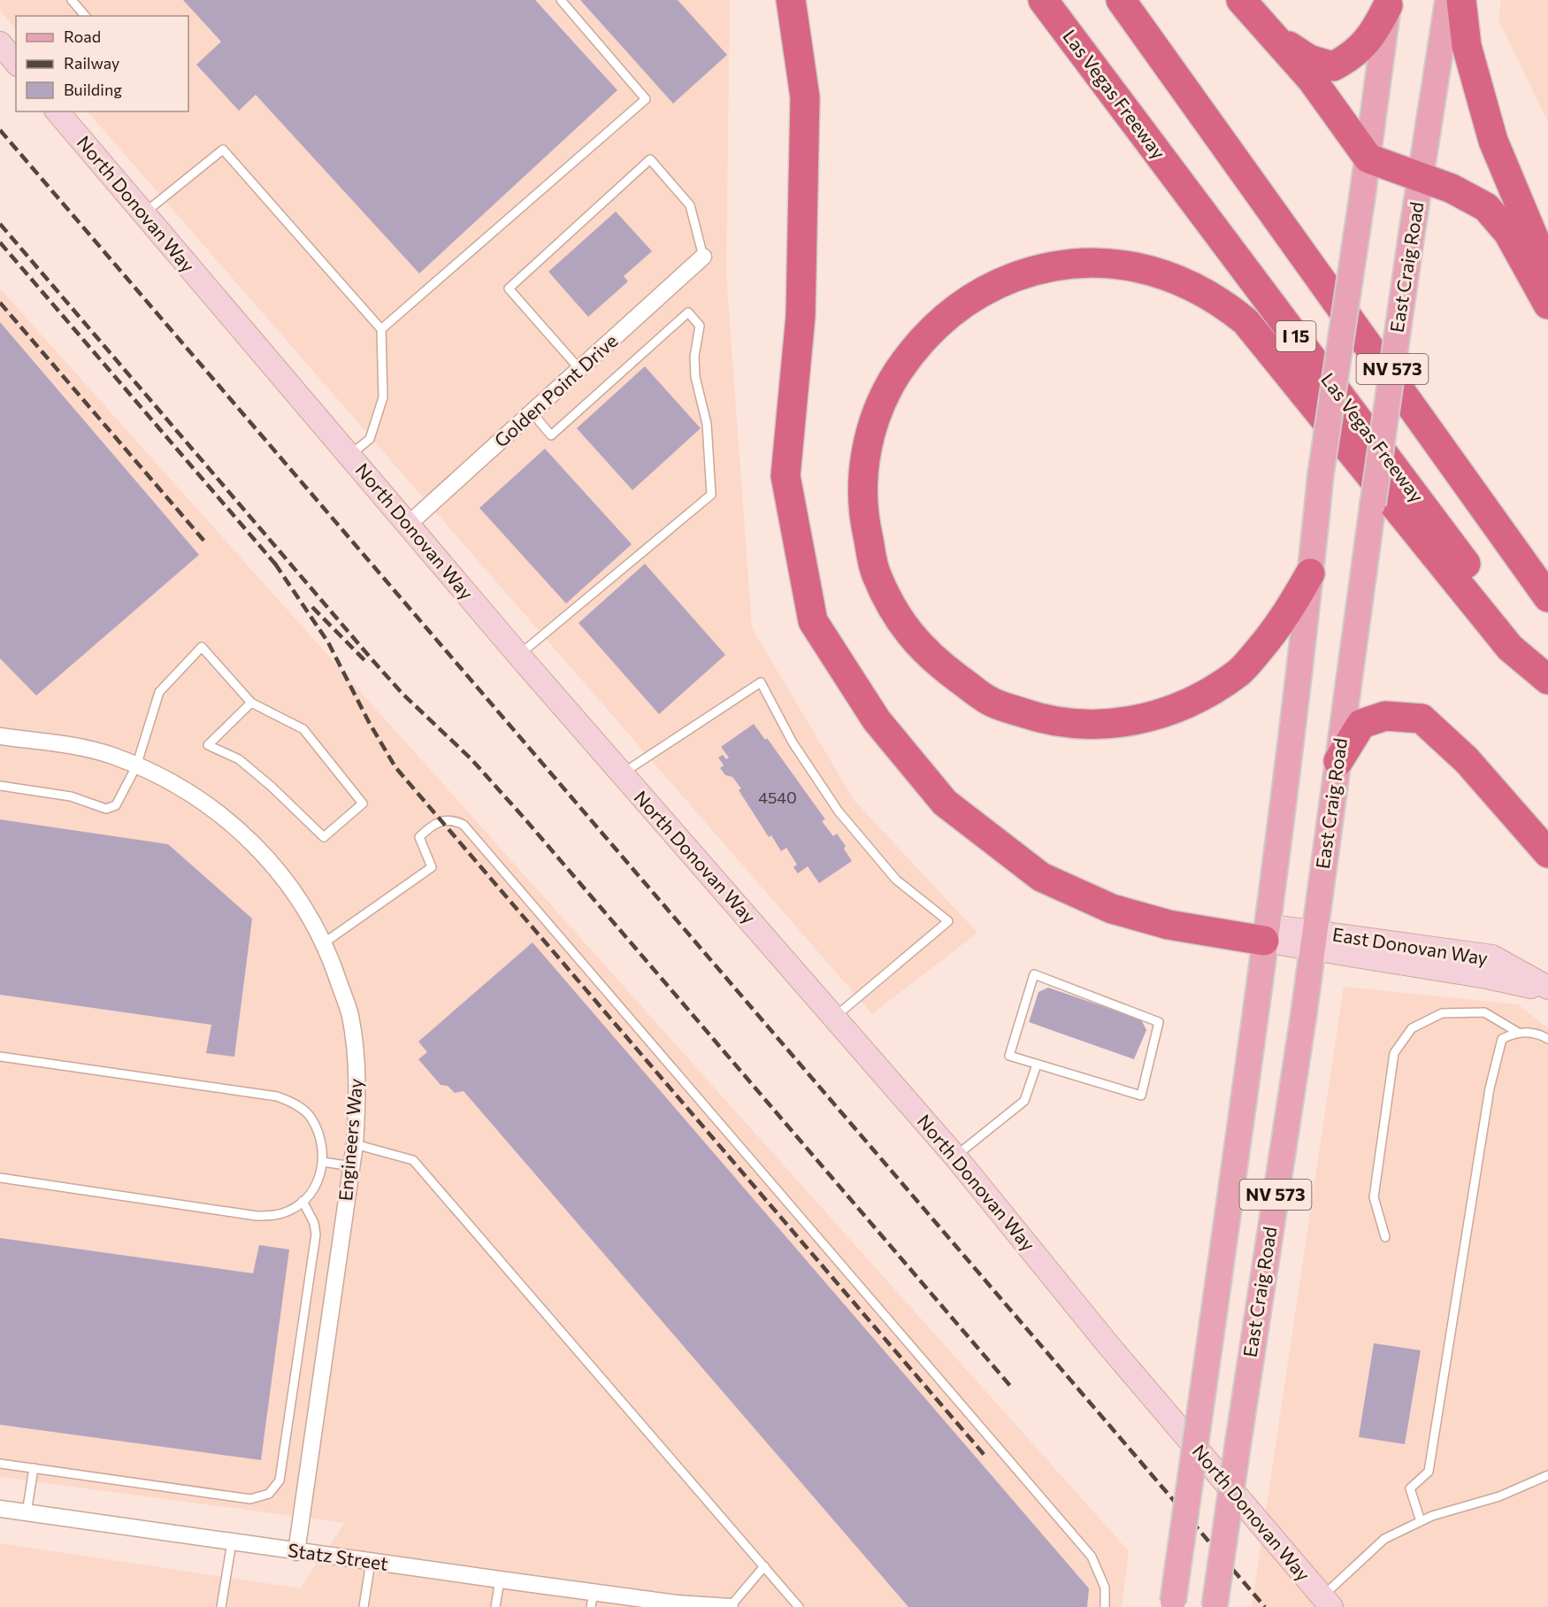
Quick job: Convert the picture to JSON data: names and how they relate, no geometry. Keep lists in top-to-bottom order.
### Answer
{
  "streets": {
    "highway": ["Las Vegas Freeway", "I 15"],
    "main road": ["East Craig Road", "NV 573"],
    "street": [
      "North Donovan Way",
      "Golden Point Drive",
      "East Donovan Way",
      "Engineers Way",
      "Statz Street"
    ]
  },
  "crossings": [
    ["North Donovan Way", "Golden Point Drive"],
    ["East Craig Road", "East Donovan Way"],
    ["NV 573", "East Donovan Way"],
    ["Engineers Way", "Statz Street"]
  ],
  "house_numbers": ["4540"],
  "legend": ["Road", "Railway", "Building"]
}
